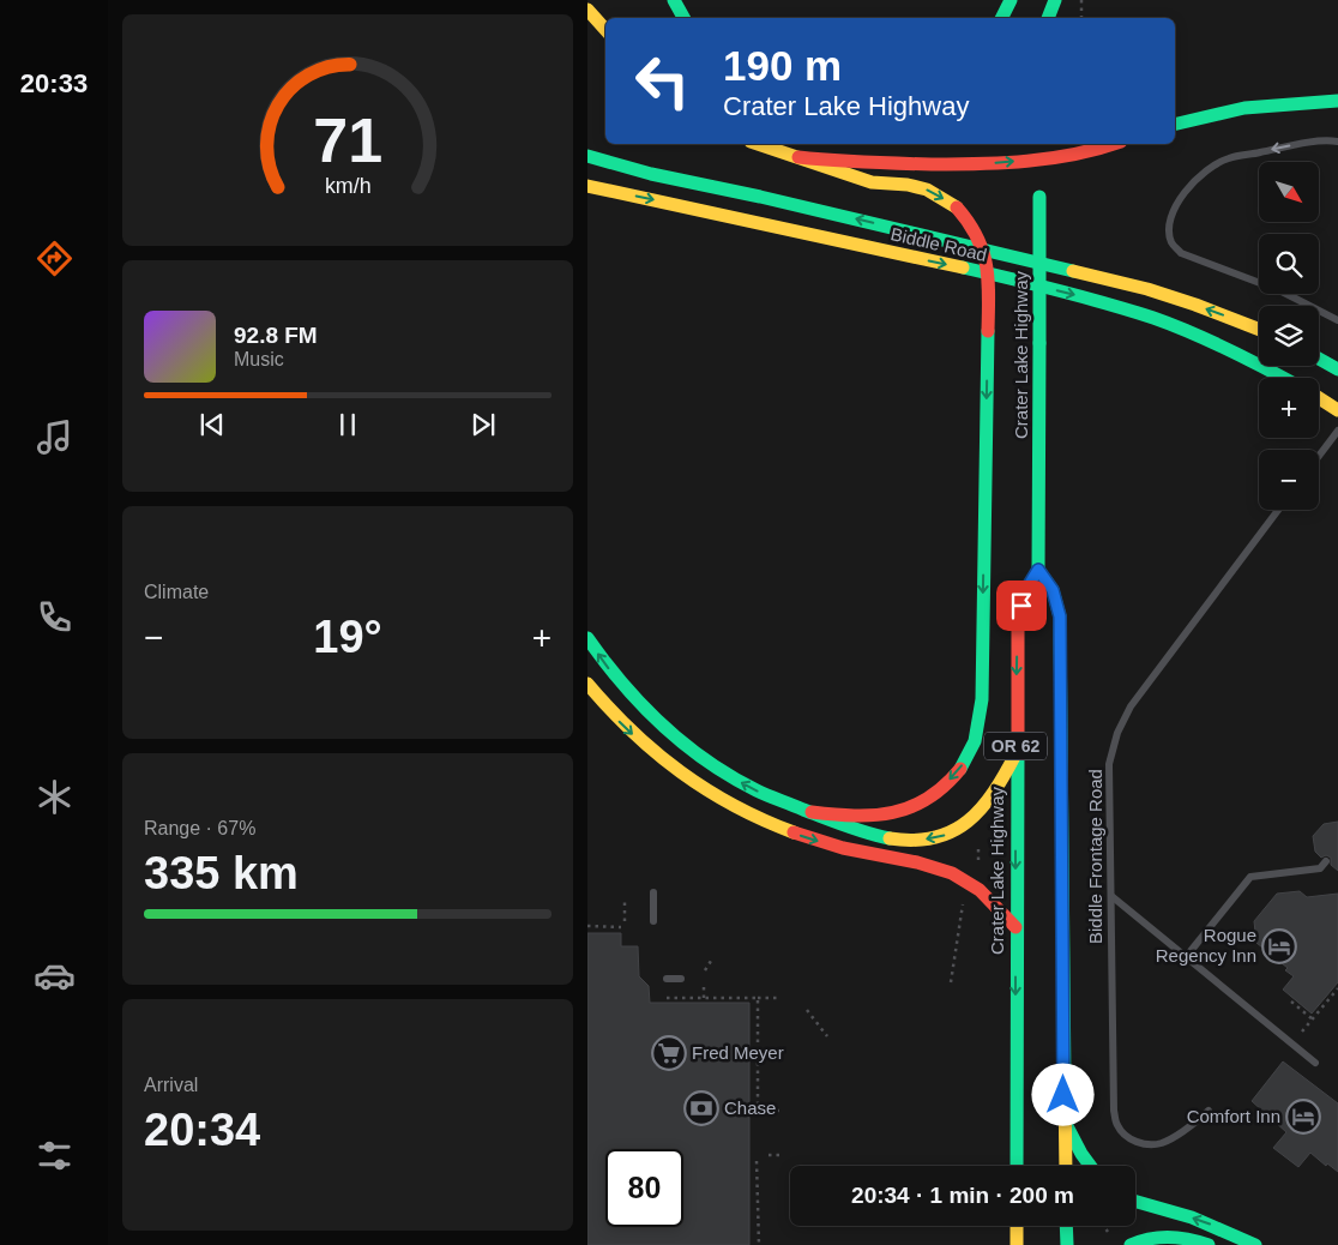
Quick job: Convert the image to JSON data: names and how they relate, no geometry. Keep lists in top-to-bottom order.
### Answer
{
  "streets": {
    "main road": ["Biddle Road", "Crater Lake Highway", "OR 62"],
    "lane": ["Biddle Frontage Road"]
  },
  "crossings": [
    ["Crater Lake Highway", "OR 62"]
  ],
  "places": {
    "hotel": ["Rogue Regency Inn", "Comfort Inn"],
    "supermarket": ["Fred Meyer"],
    "bank": ["Chase"]
  },
  "north": "bottom right",
  "page": {
    "tabs": "20:33",
    "turn": ["190 m", "Crater Lake Highway"],
    "map_buttons": ["+", "−"],
    "song": ["92.8 FM", "Music"],
    "tile": [
      "Climate",
      ["Range · 67%", "335 km"],
      ["Arrival", "20:34"]
    ],
    "heat": ["−", "19°", "+"],
    "limit": "80",
    "trip": "20:34 · 1 min · 200 m",
    "gauge": ["71", "km/h"]
  }
}
